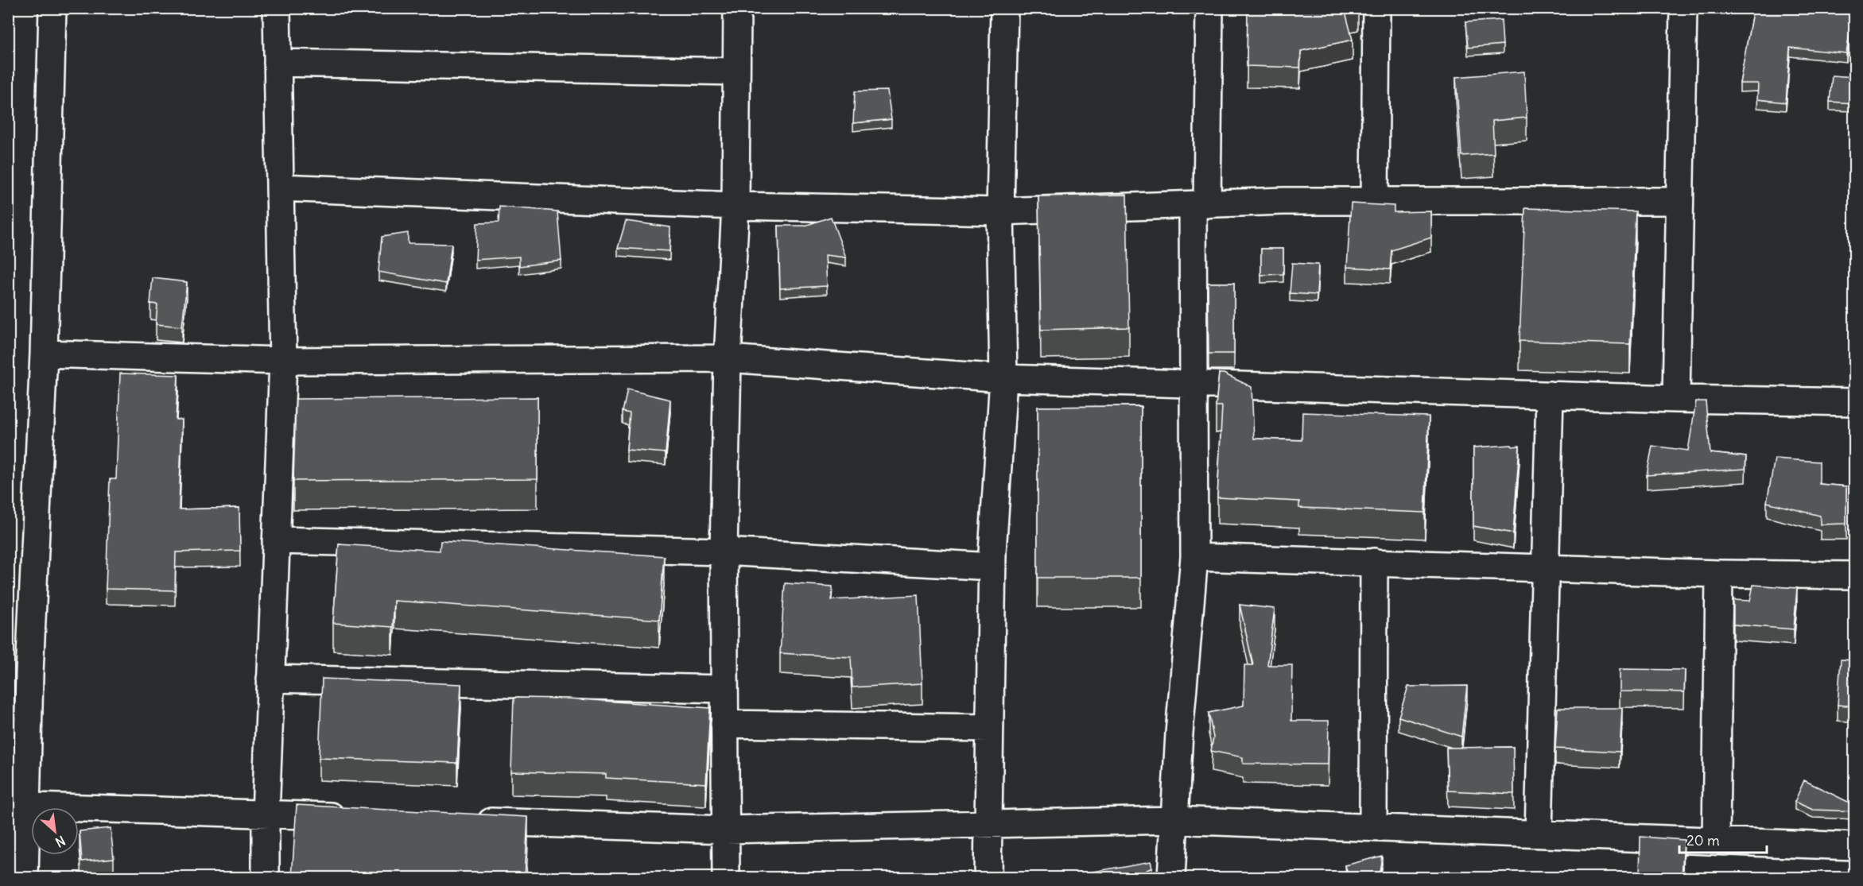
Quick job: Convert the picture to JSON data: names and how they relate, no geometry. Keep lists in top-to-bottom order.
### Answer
{
  "scale_bar": "20 m",
  "north": "bottom right"
}
